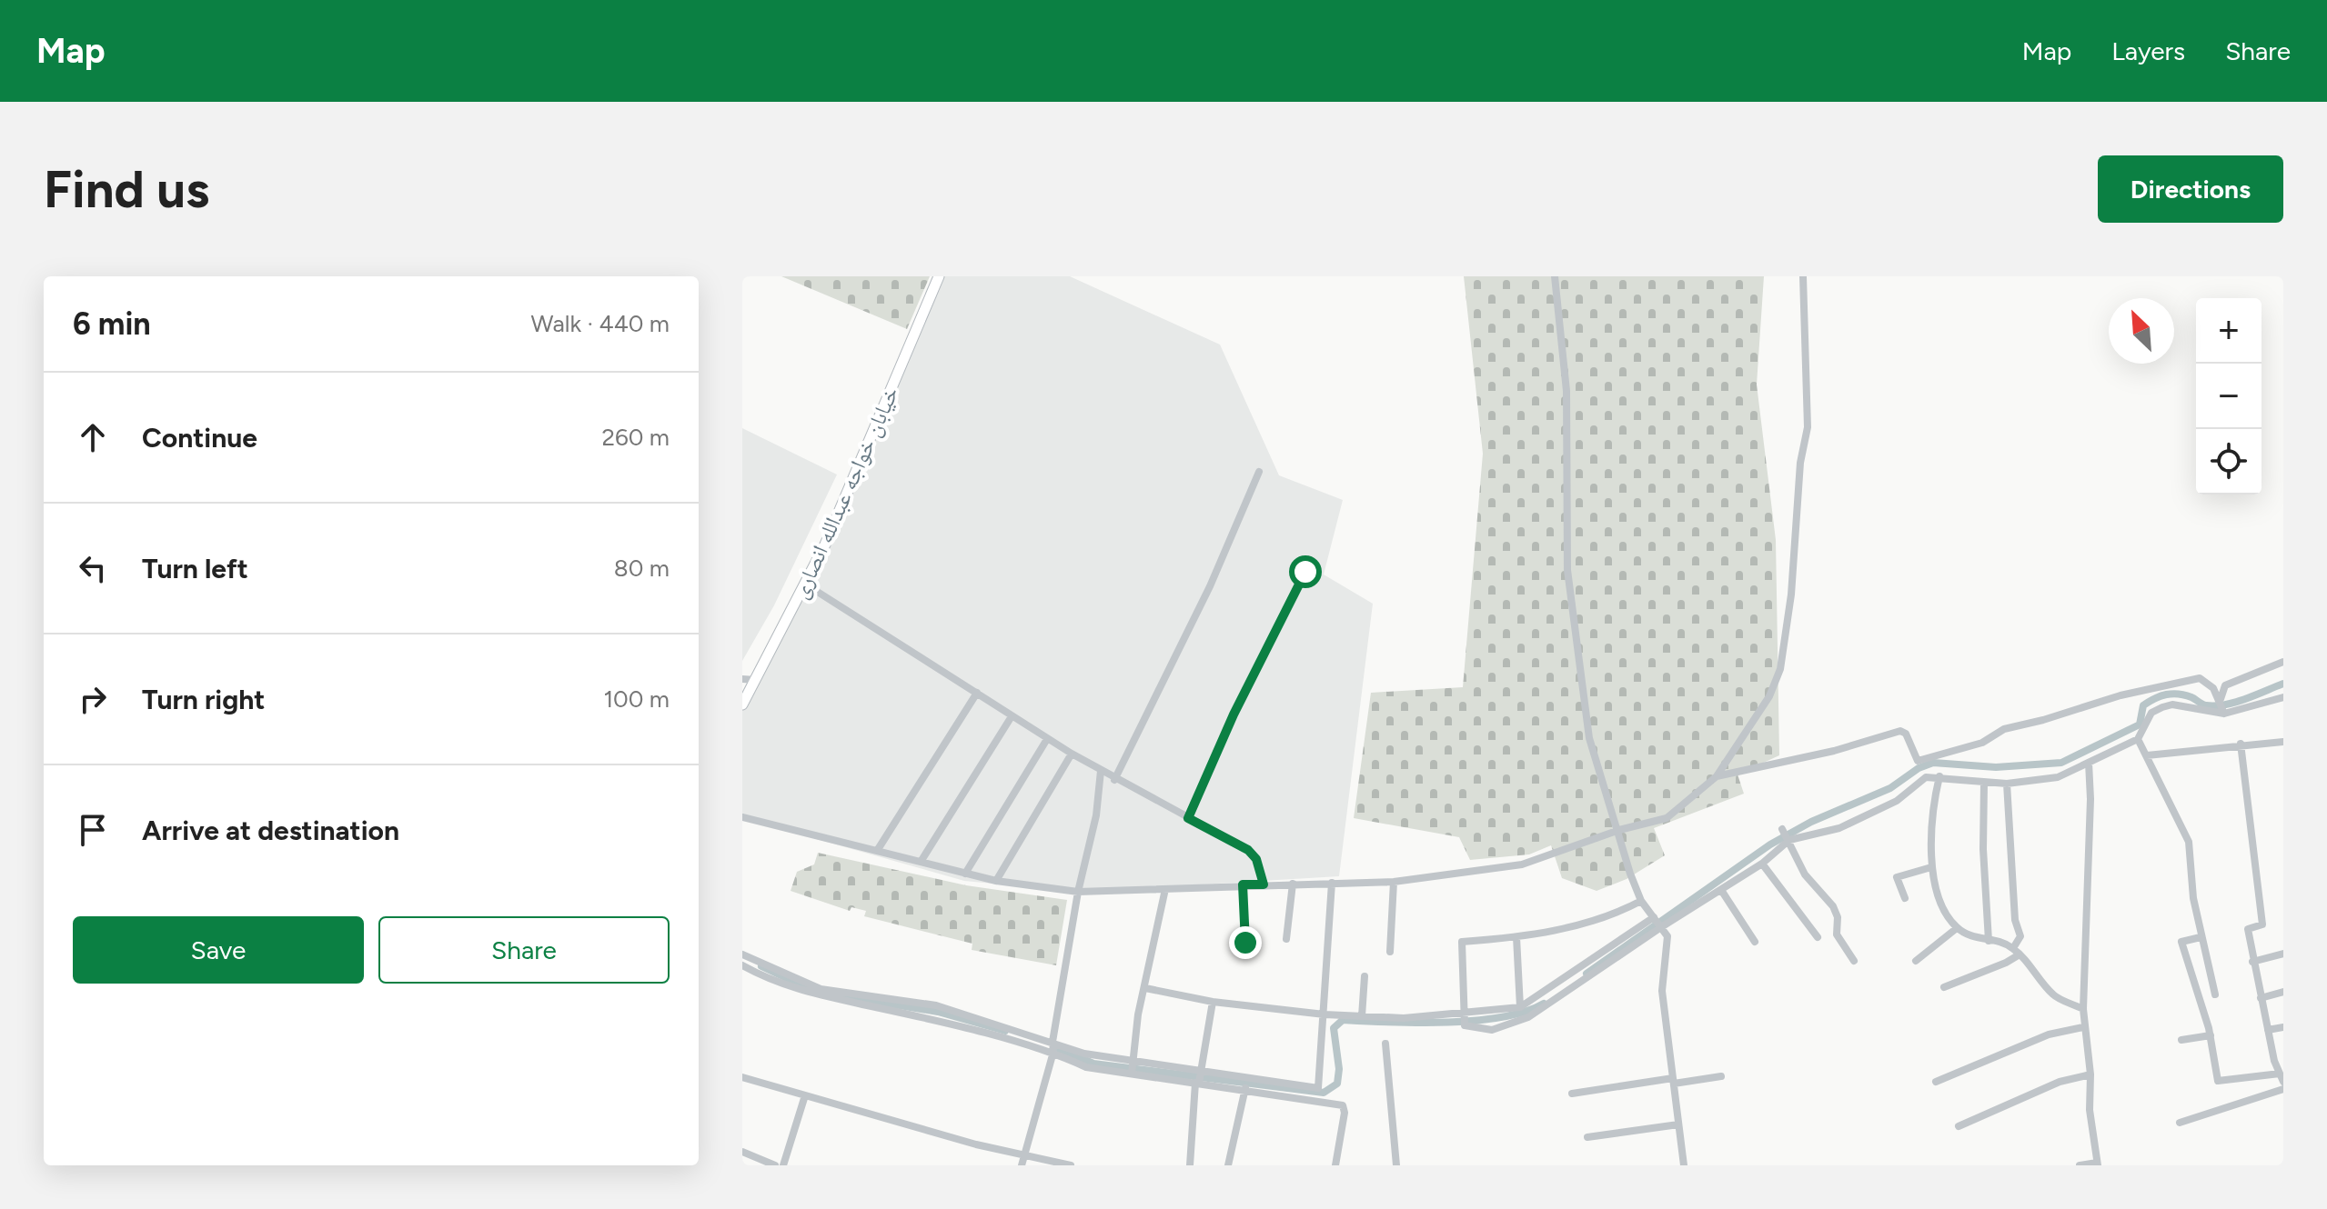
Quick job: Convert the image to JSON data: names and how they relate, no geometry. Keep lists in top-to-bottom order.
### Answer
{
  "streets": {
    "street": ["خیابان خواجه عبدالله انصاری"]
  },
  "north": "top left",
  "page": {
    "header": "Map",
    "nav": ["Map", "Layers", "Share"],
    "buttons": [
      "Directions",
      ["Save", "Share"]
    ],
    "title": "Find us",
    "heading": ["6 min", "Walk · 440 m"],
    "map_buttons": ["+", "−"],
    "list": [
      ["Continue", "260 m"],
      ["Turn left", "80 m"],
      ["Turn right", "100 m"],
      "Arrive at destination"
    ]
  }
}
